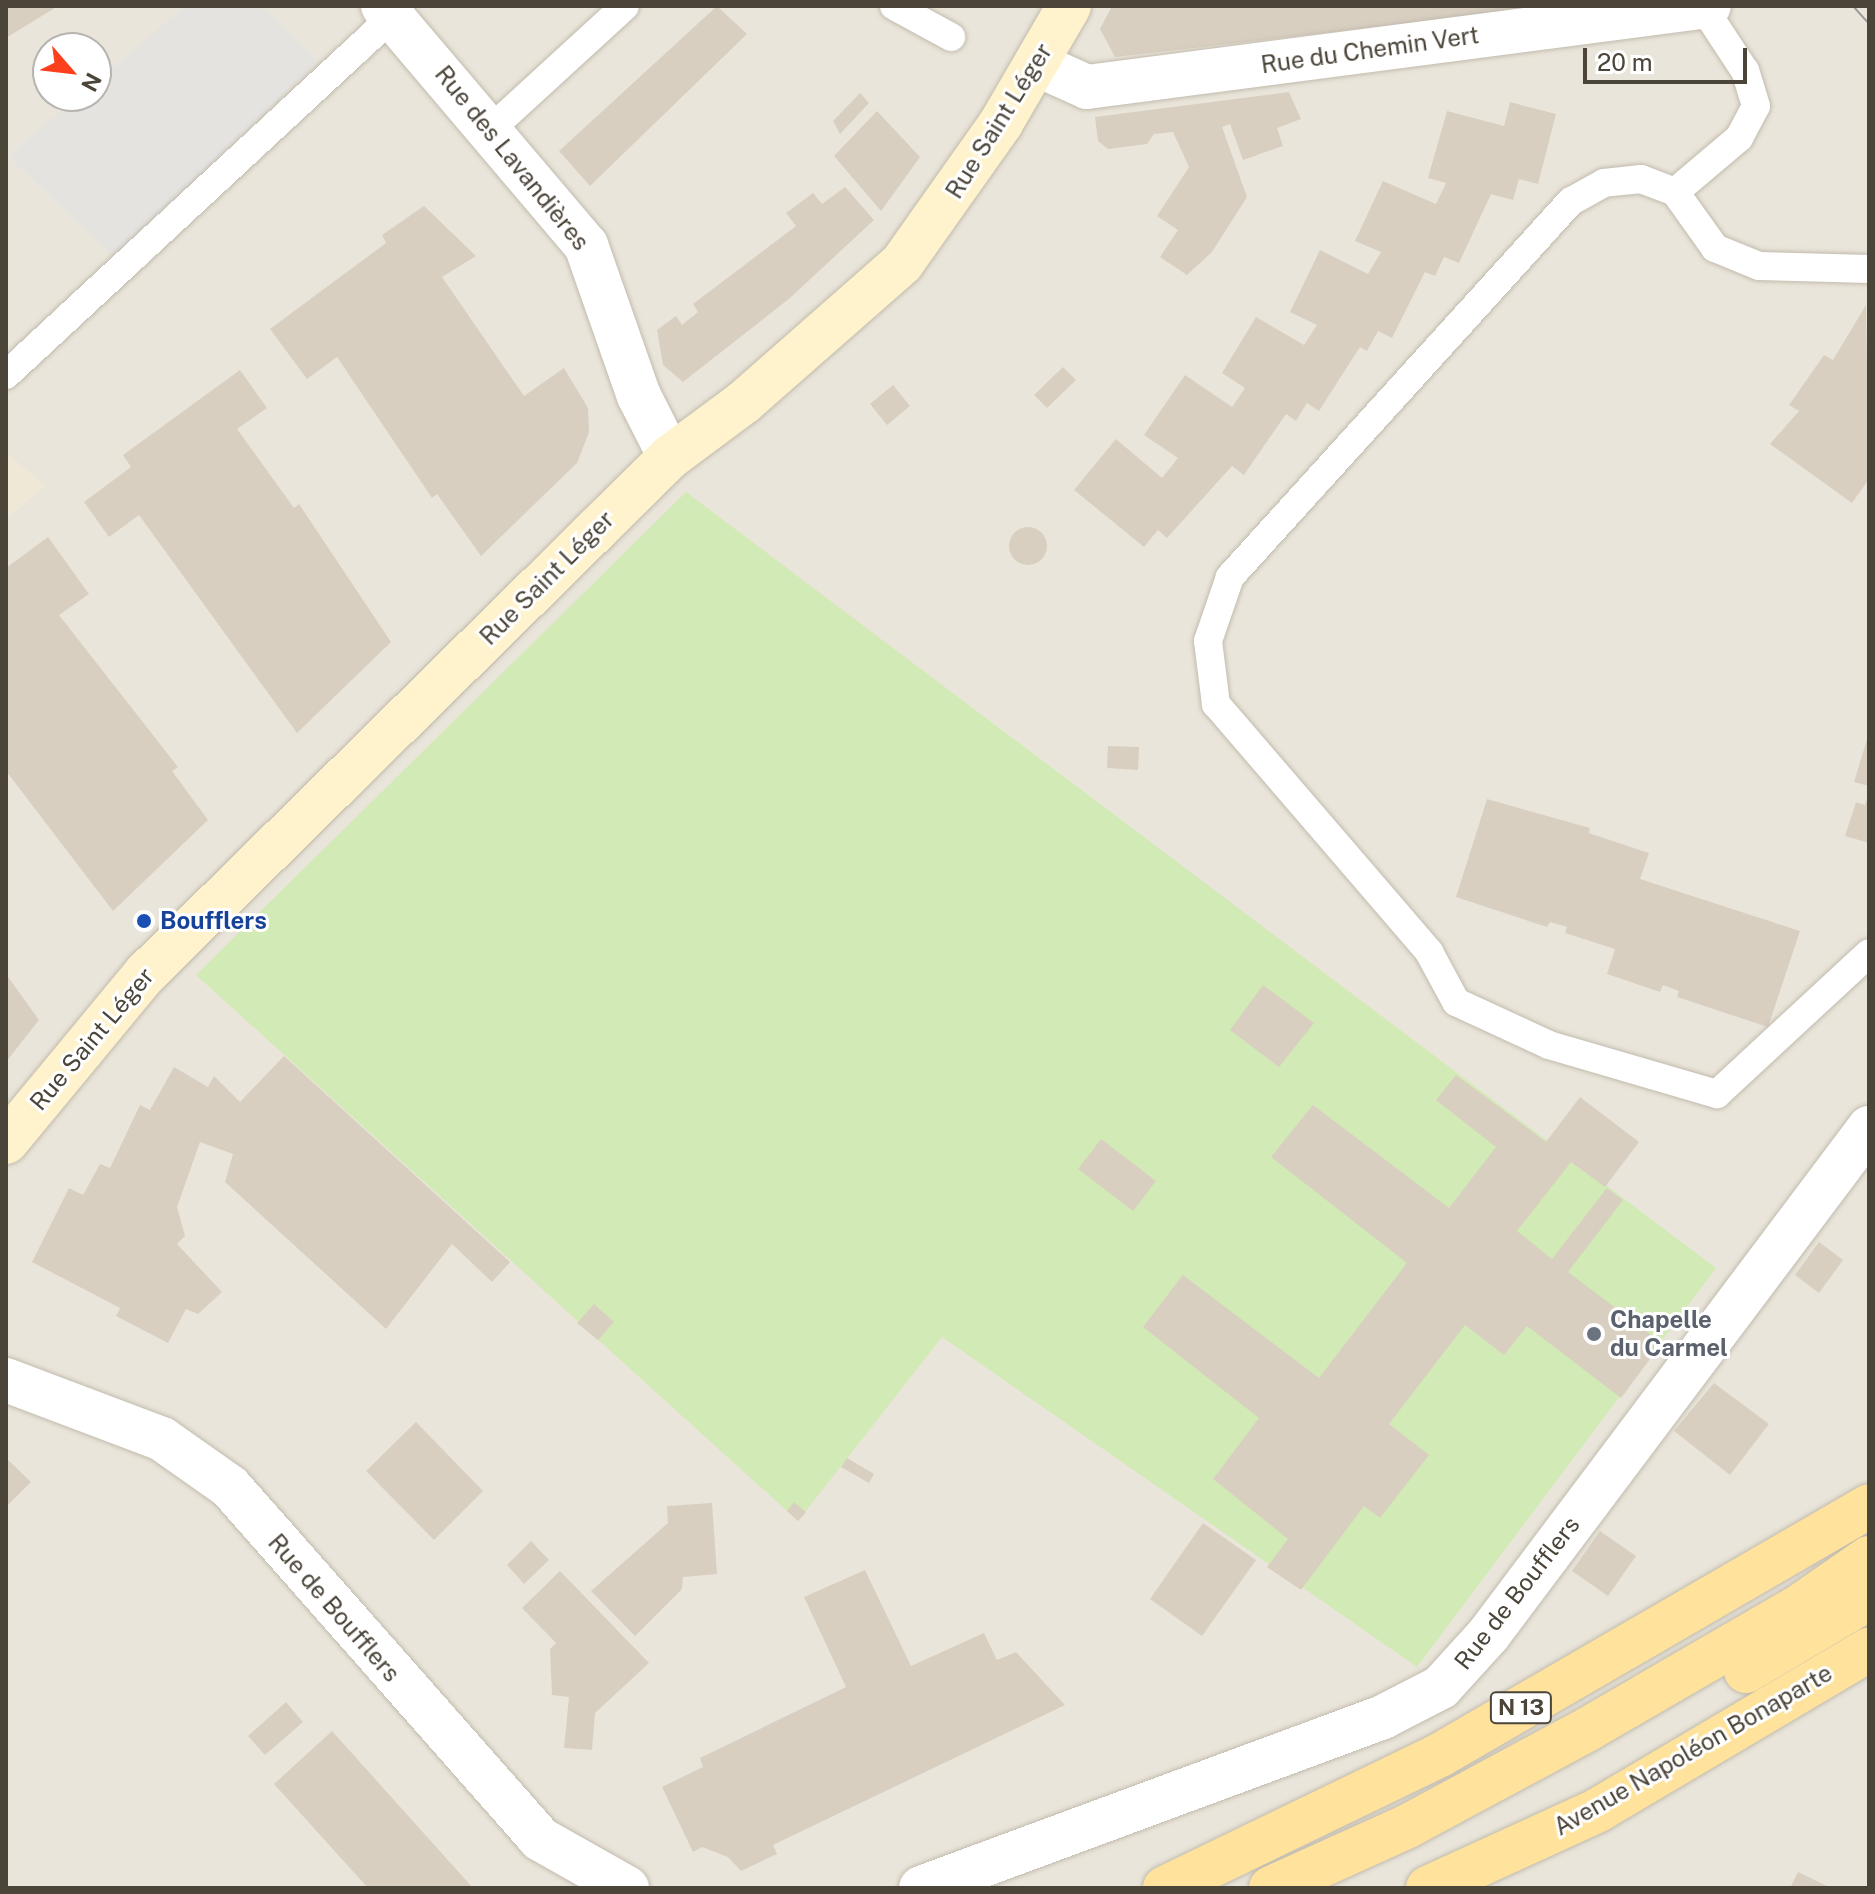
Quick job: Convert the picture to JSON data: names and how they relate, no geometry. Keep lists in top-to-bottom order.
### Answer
{
  "streets": {
    "main road": ["N 13", "Avenue Napoléon Bonaparte"],
    "street": [
      "Rue du Chemin Vert",
      "Rue Saint Léger",
      "Rue des Lavandières",
      "Rue de Boufflers"
    ]
  },
  "crossings": [
    ["Rue du Chemin Vert", "Rue Saint Léger"],
    ["Rue Saint Léger", "Rue des Lavandières"]
  ],
  "places": ["Boufflers", "Chapelle du Carmel"],
  "scale_bar": "20 m",
  "north": "bottom right"
}
